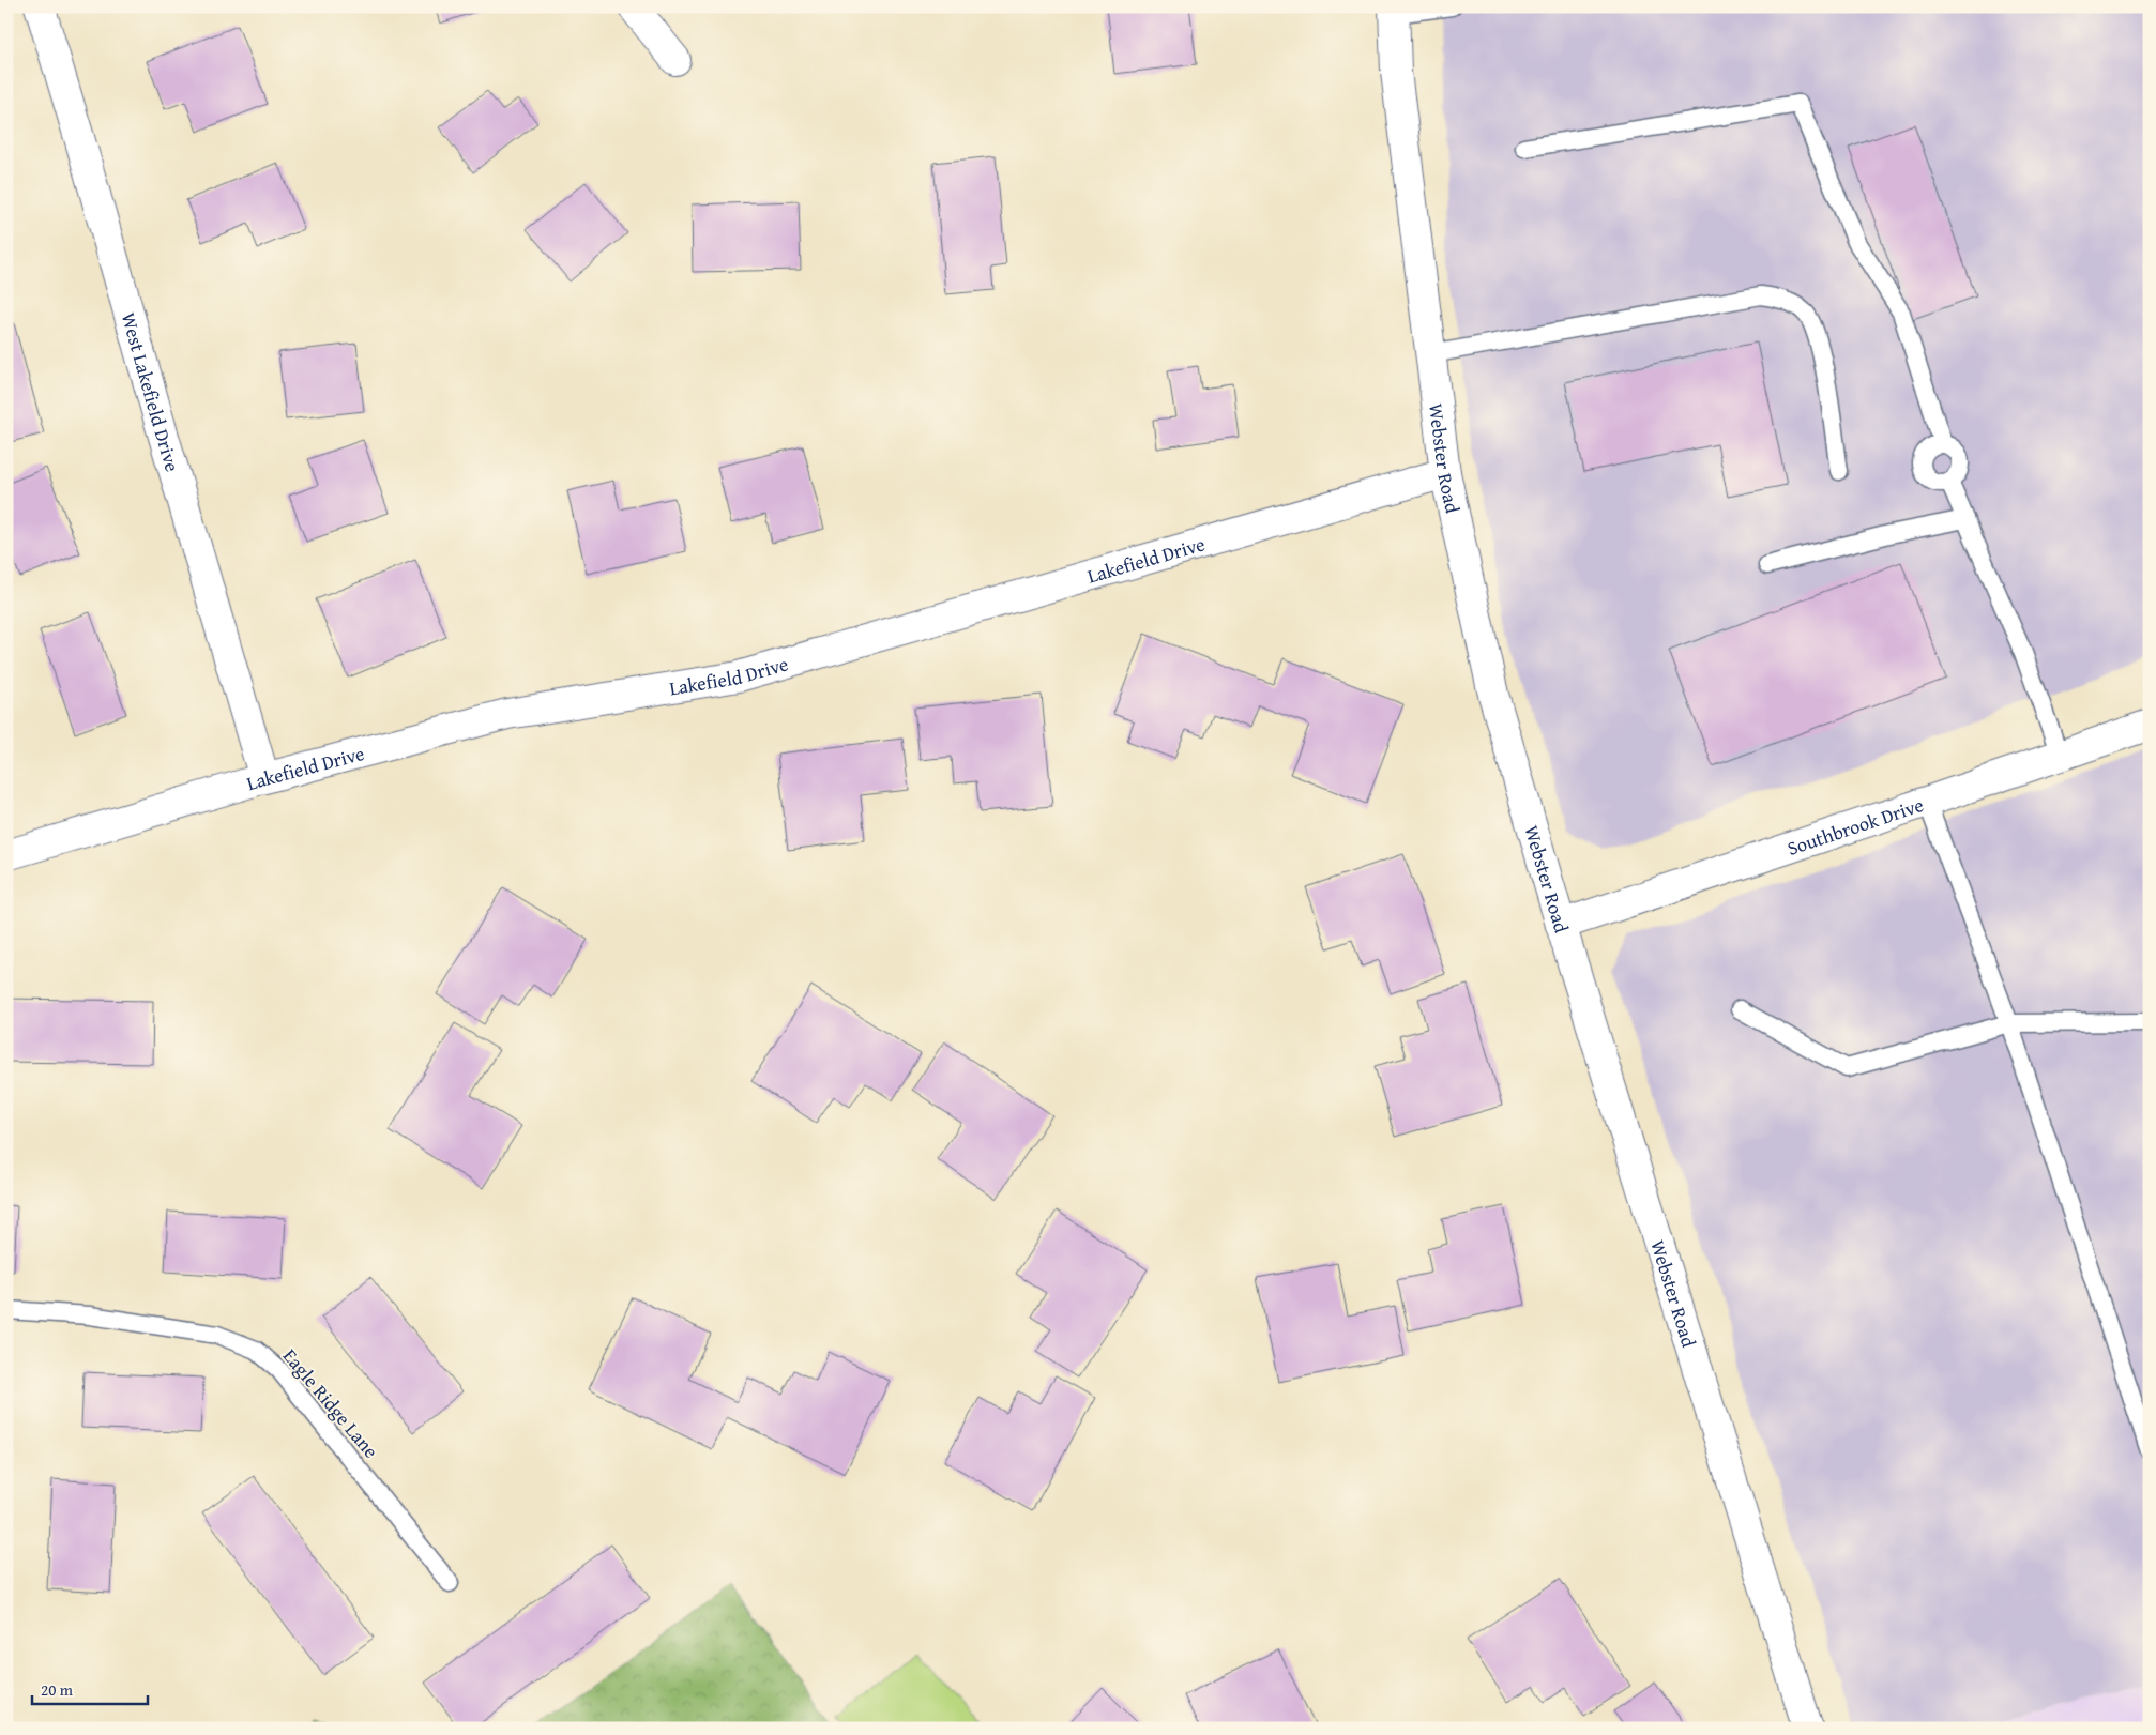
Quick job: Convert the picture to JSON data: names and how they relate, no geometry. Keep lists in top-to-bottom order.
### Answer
{
  "streets": {
    "street": [
      "West Lakefield Drive",
      "Webster Road",
      "Lakefield Drive",
      "Southbrook Drive"
    ],
    "lane": ["Eagle Ridge Lane"]
  },
  "crossings": [
    ["West Lakefield Drive", "Lakefield Drive"],
    ["Webster Road", "Lakefield Drive"],
    ["Webster Road", "Southbrook Drive"]
  ],
  "scale_bar": "20 m"
}
